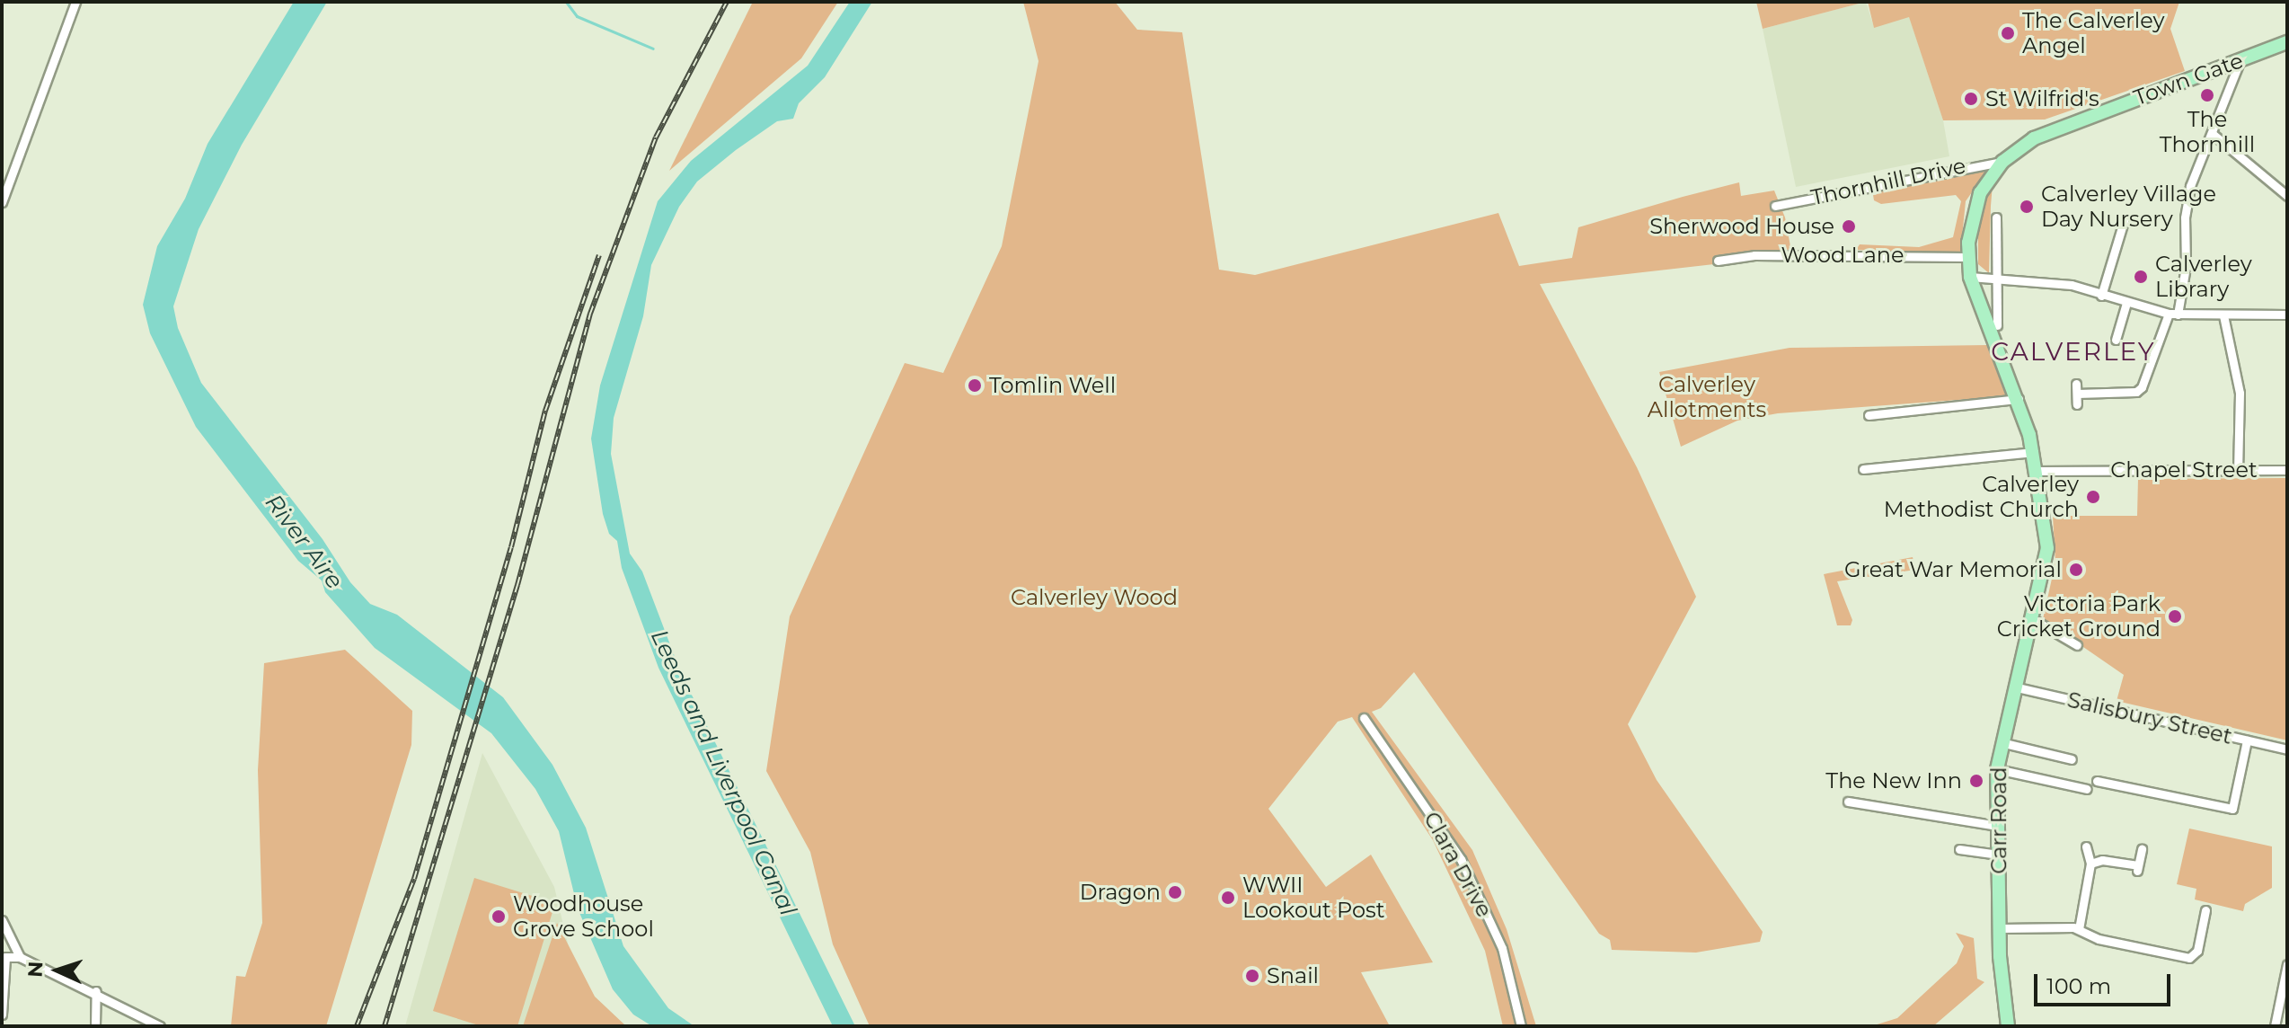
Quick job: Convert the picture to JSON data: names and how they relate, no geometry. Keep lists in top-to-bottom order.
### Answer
{
  "streets": {
    "main road": ["Town Gate", "Carr Road"],
    "street": [
      "Thornhill Drive",
      "Wood Lane",
      "Chapel Street",
      "Salisbury Street",
      "Clara Drive"
    ]
  },
  "crossings": [
    ["Town Gate", "Thornhill Drive"],
    ["Town Gate", "Carr Road"],
    ["Wood Lane", "Carr Road"],
    ["Chapel Street", "Carr Road"],
    ["Salisbury Street", "Carr Road"]
  ],
  "districts": ["CALVERLEY"],
  "water": ["River Aire", "Leeds and Liverpool Canal"],
  "parks": ["Calverley Allotments", "Calverley Wood"],
  "places": [
    "The Calverley Angel",
    "The Thornhill",
    "St Wilfrid's",
    "Calverley Village Day Nursery",
    "Sherwood House",
    "Calverley Library",
    "Tomlin Well",
    "Calverley Methodist Church",
    "Great War Memorial",
    "Victoria Park Cricket Ground",
    "The New Inn",
    "Dragon",
    "WWII Lookout Post",
    "Woodhouse Grove School",
    "Snail"
  ],
  "scale_bar": "100 m",
  "north": "left"
}
